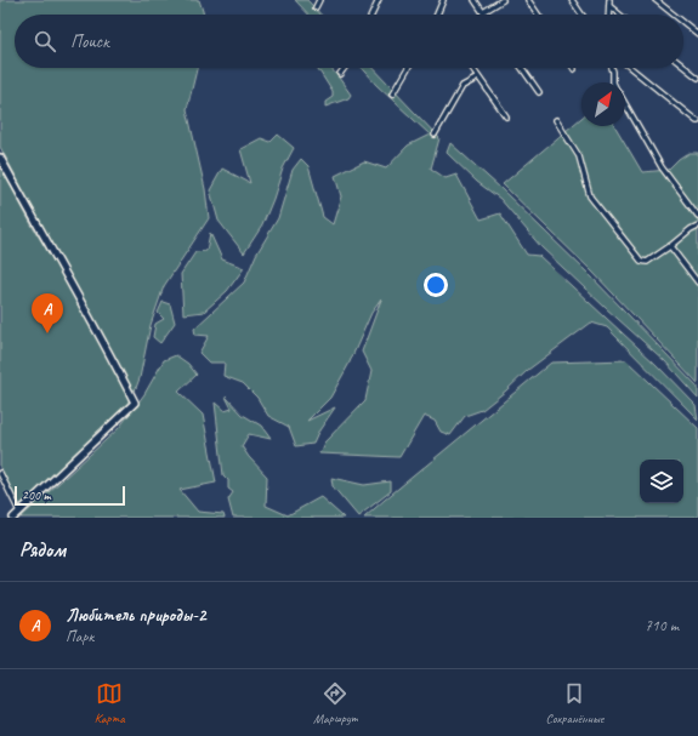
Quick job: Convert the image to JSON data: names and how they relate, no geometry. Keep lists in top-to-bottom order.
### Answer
{
  "scale_bar": "200 m",
  "north": "top right",
  "page": {
    "search": "Поиск",
    "pins": "A",
    "scale": "200 m",
    "heading": "Рядом",
    "list": [
      {
        "mark": "A",
        "name": "Любитель природы-2",
        "note": "Парк",
        "value": "710 m"
      }
    ],
    "nav": ["Карта", "Маршрут", "Сохранённые"]
  }
}
